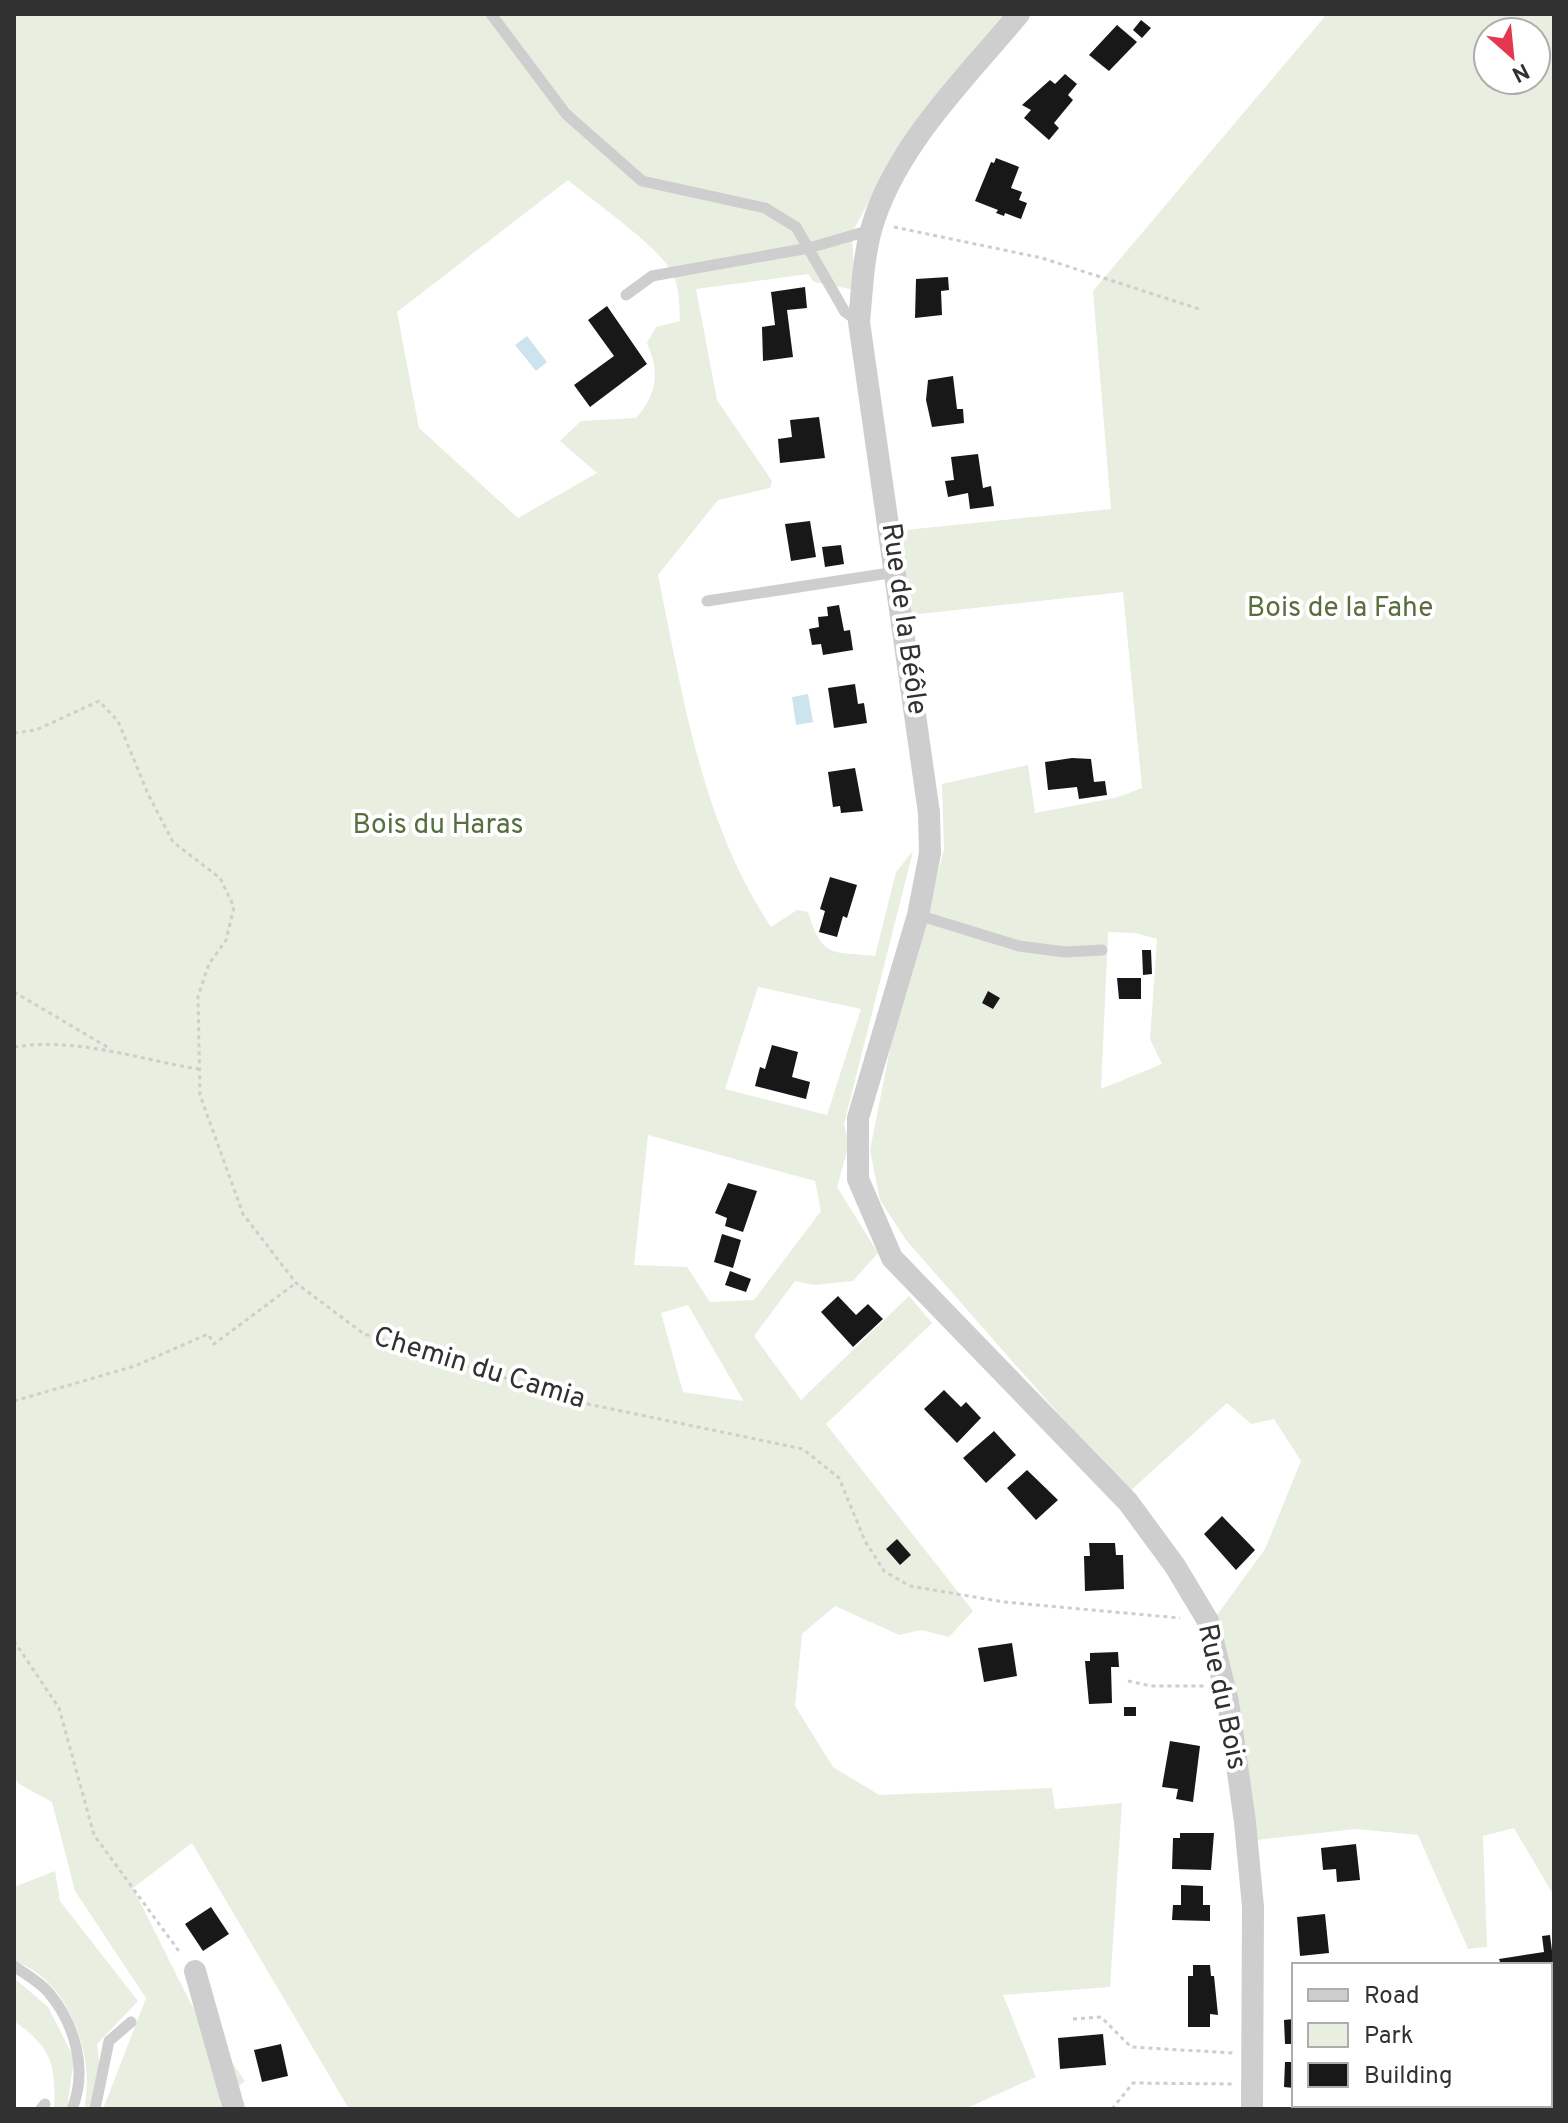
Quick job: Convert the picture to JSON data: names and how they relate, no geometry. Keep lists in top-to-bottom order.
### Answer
{
  "streets": {
    "street": ["Rue de la Béôle", "Rue du Bois"],
    "path": ["Chemin du Camia"]
  },
  "crossings": [
    ["Rue de la Béôle", "Rue du Bois"],
    ["Chemin du Camia", "Rue du Bois"]
  ],
  "parks": ["Bois de la Fahe", "Bois du Haras"],
  "legend": ["Road", "Park", "Building"],
  "north": "bottom right"
}
